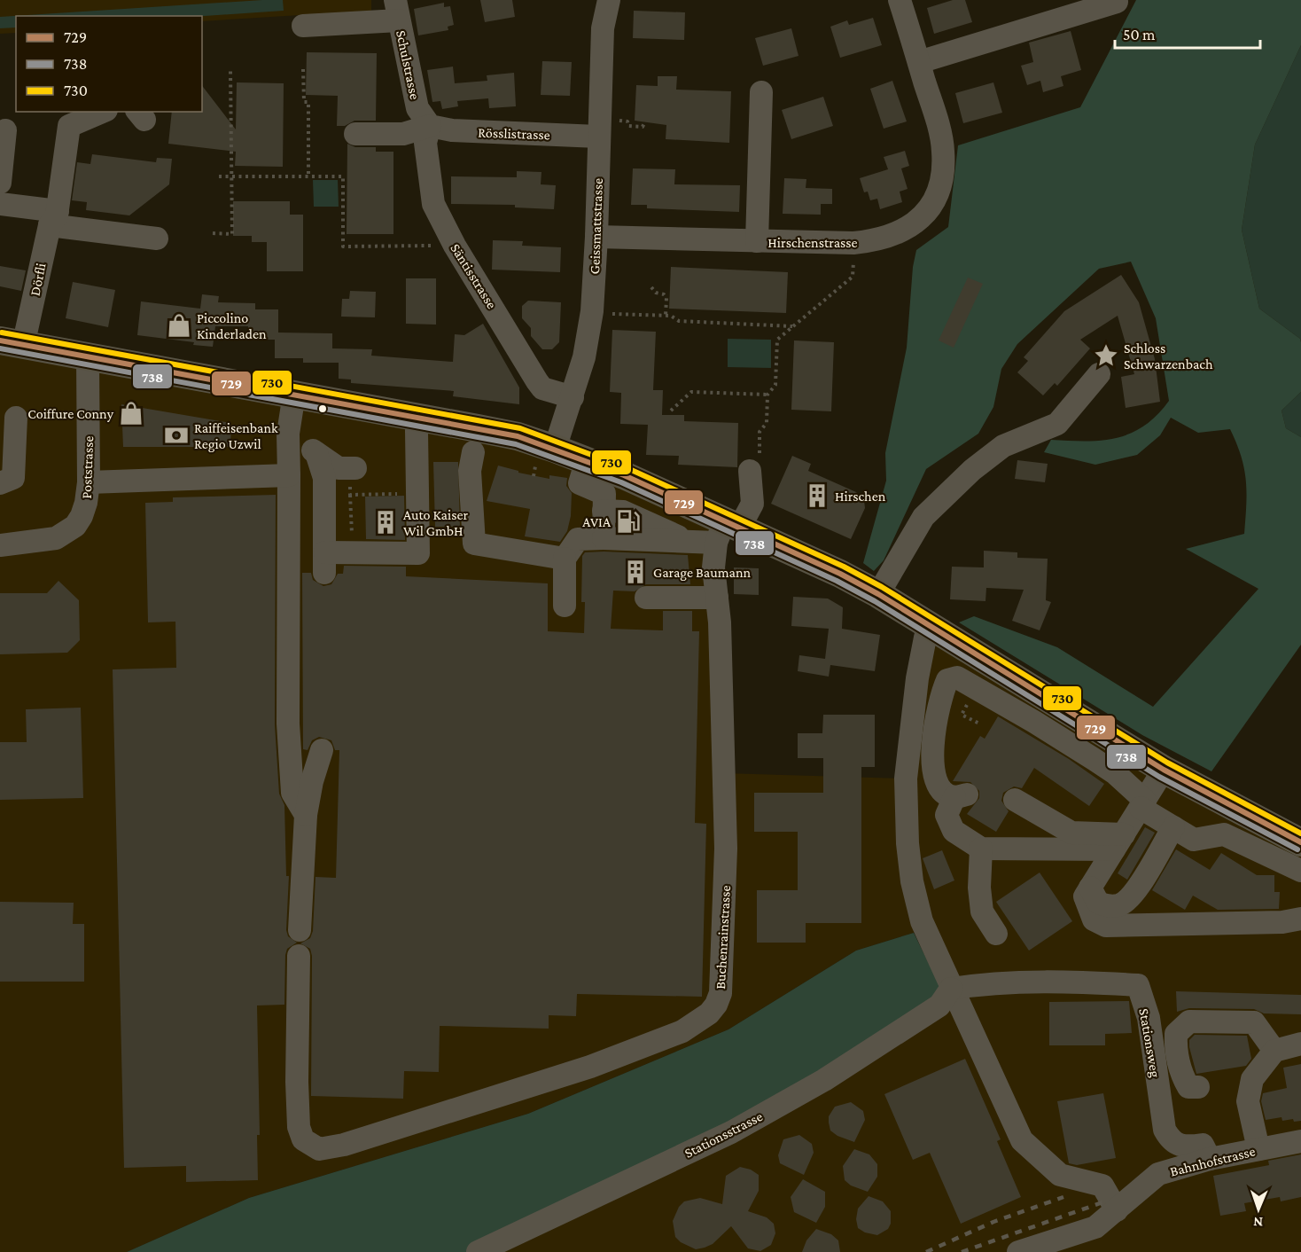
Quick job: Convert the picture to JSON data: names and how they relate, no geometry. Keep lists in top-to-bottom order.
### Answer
{
  "streets": {
    "street": [
      "Schulstrasse",
      "Rösslistrasse",
      "Geissmattstrasse",
      "Hirschenstrasse",
      "Säntisstrasse",
      "Dörfli",
      "Poststrasse",
      "Buchenrainstrasse",
      "Stationsweg",
      "Stationsstrasse",
      "Bahnhofstrasse"
    ]
  },
  "crossings": [
    ["Schulstrasse", "Rösslistrasse"],
    ["Schulstrasse", "Säntisstrasse"],
    ["Rösslistrasse", "Geissmattstrasse"],
    ["Rösslistrasse", "Säntisstrasse"],
    ["Geissmattstrasse", "Hirschenstrasse"],
    ["Geissmattstrasse", "Säntisstrasse"],
    ["Stationsweg", "Stationsstrasse"],
    ["Stationsweg", "Bahnhofstrasse"]
  ],
  "places": {
    "shop": ["Piccolino Kinderladen", "Coiffure Conny"],
    "place": ["Schloss Schwarzenbach"],
    "bank": ["Raiffeisenbank Regio Uzwil"],
    "building": ["Hirschen", "Auto Kaiser Wil GmbH", "Garage Baumann"],
    "fuel station": ["AVIA"]
  },
  "lines": ["transit line 730", "transit line 729", "transit line 738"],
  "legend": ["729", "738", "730"],
  "scale_bar": "50 m",
  "north": "bottom"
}
